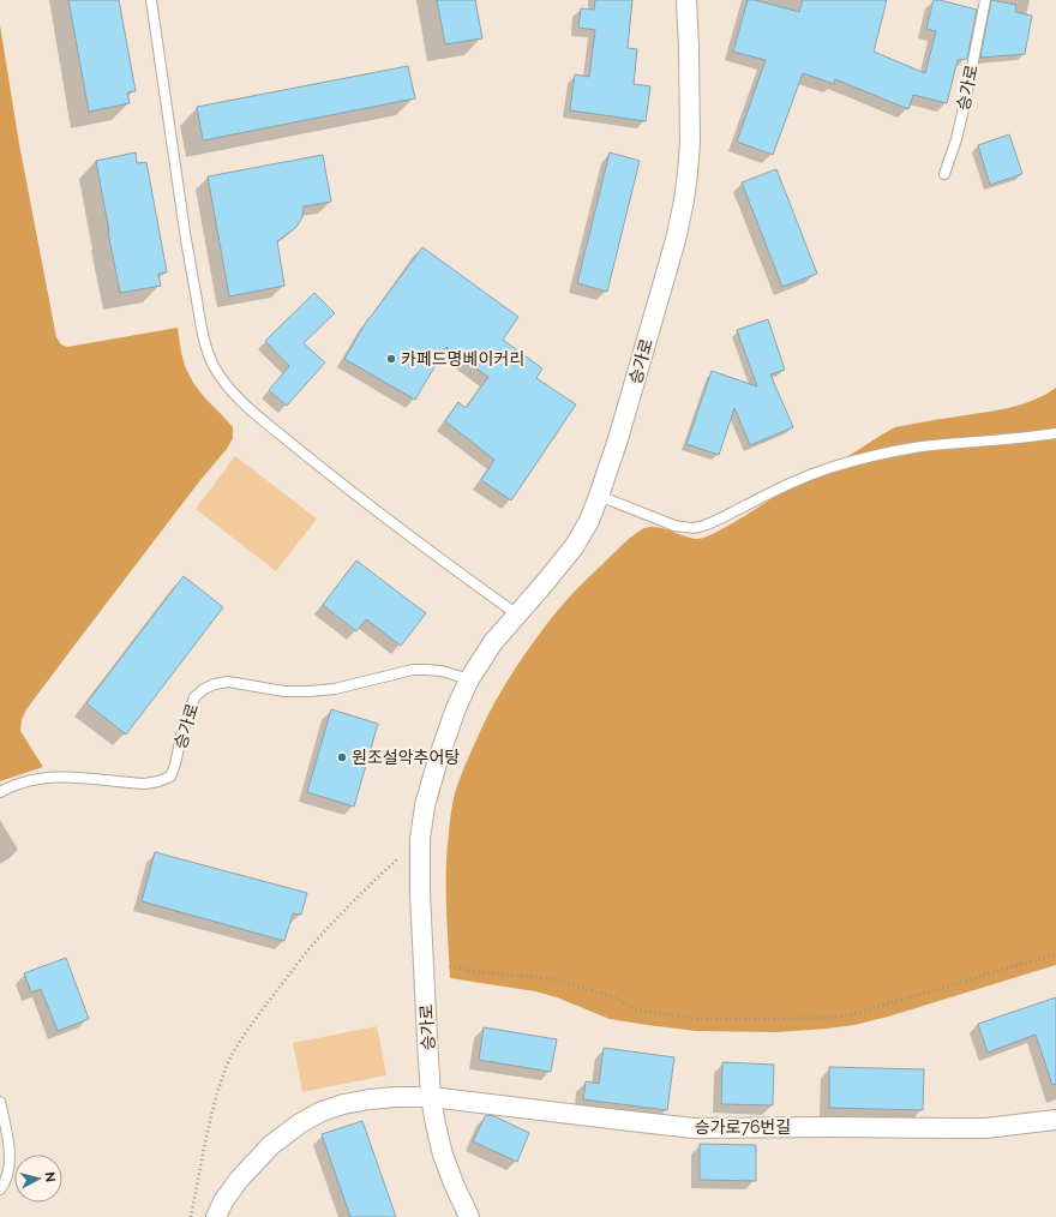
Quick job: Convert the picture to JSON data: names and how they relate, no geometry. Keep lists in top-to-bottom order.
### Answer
{
  "streets": {
    "street": ["승가로", "승가로76번길"]
  },
  "crossings": [
    ["승가로", "승가로76번길"]
  ],
  "places": ["카페드명베이커리", "원조설악추어탕"],
  "north": "right"
}
